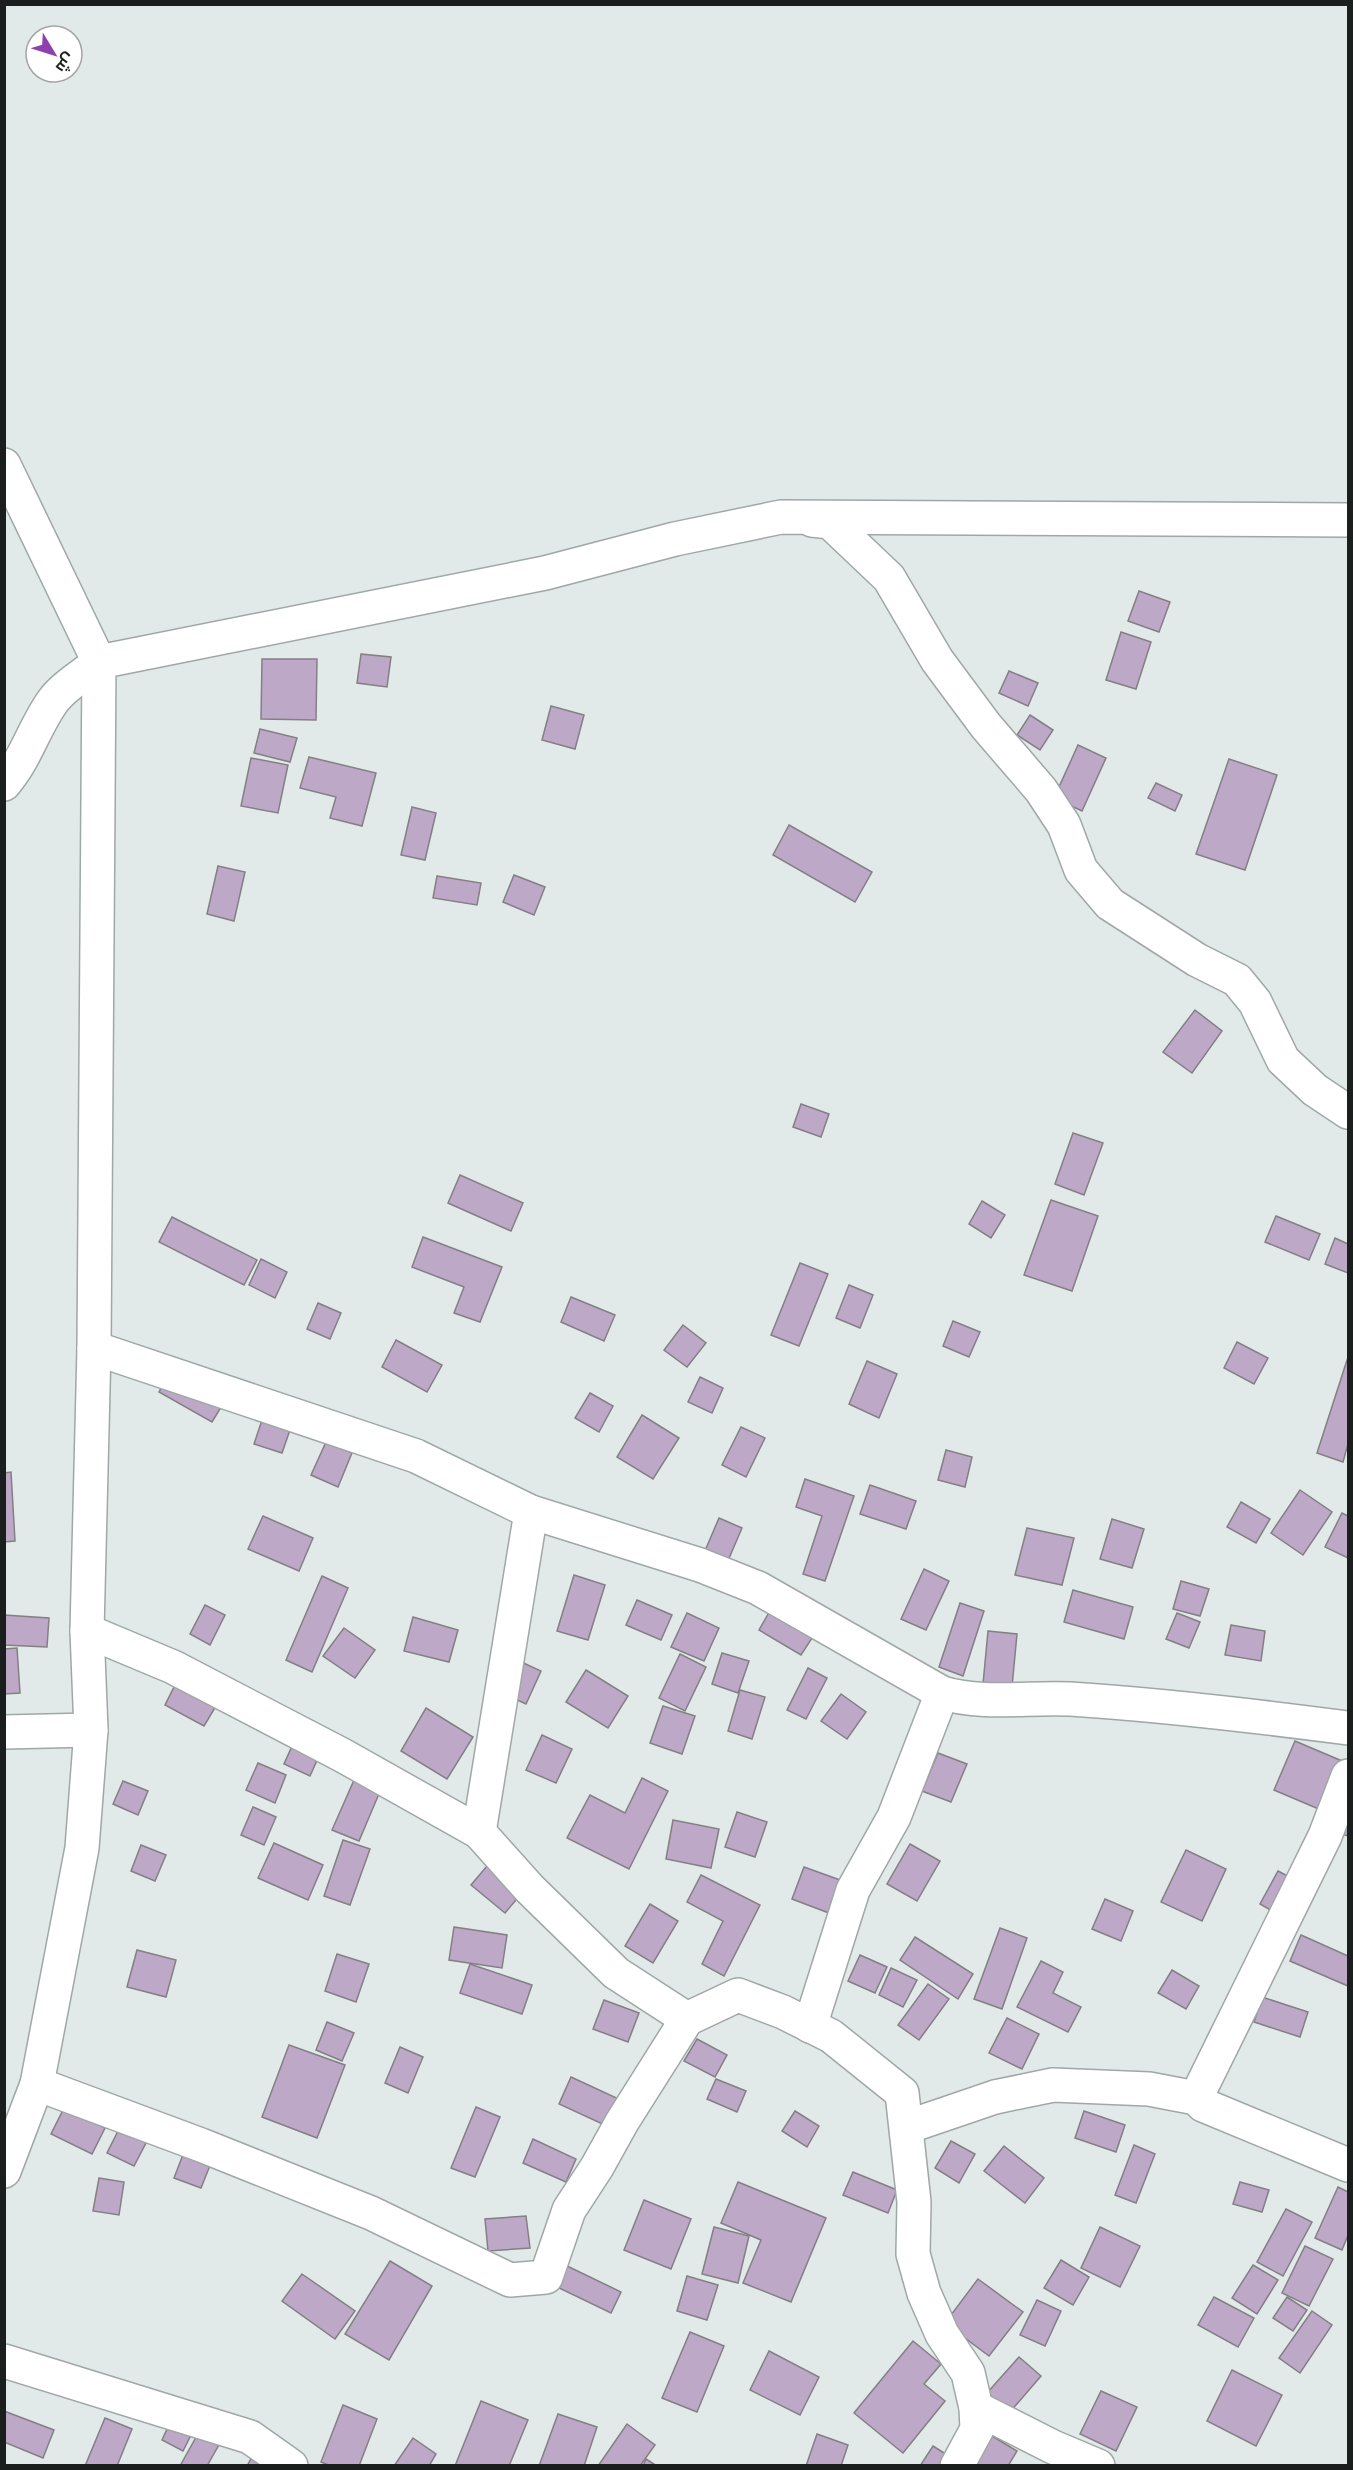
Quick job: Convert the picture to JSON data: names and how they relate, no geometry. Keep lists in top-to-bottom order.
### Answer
{
  "north": "bottom right"
}
